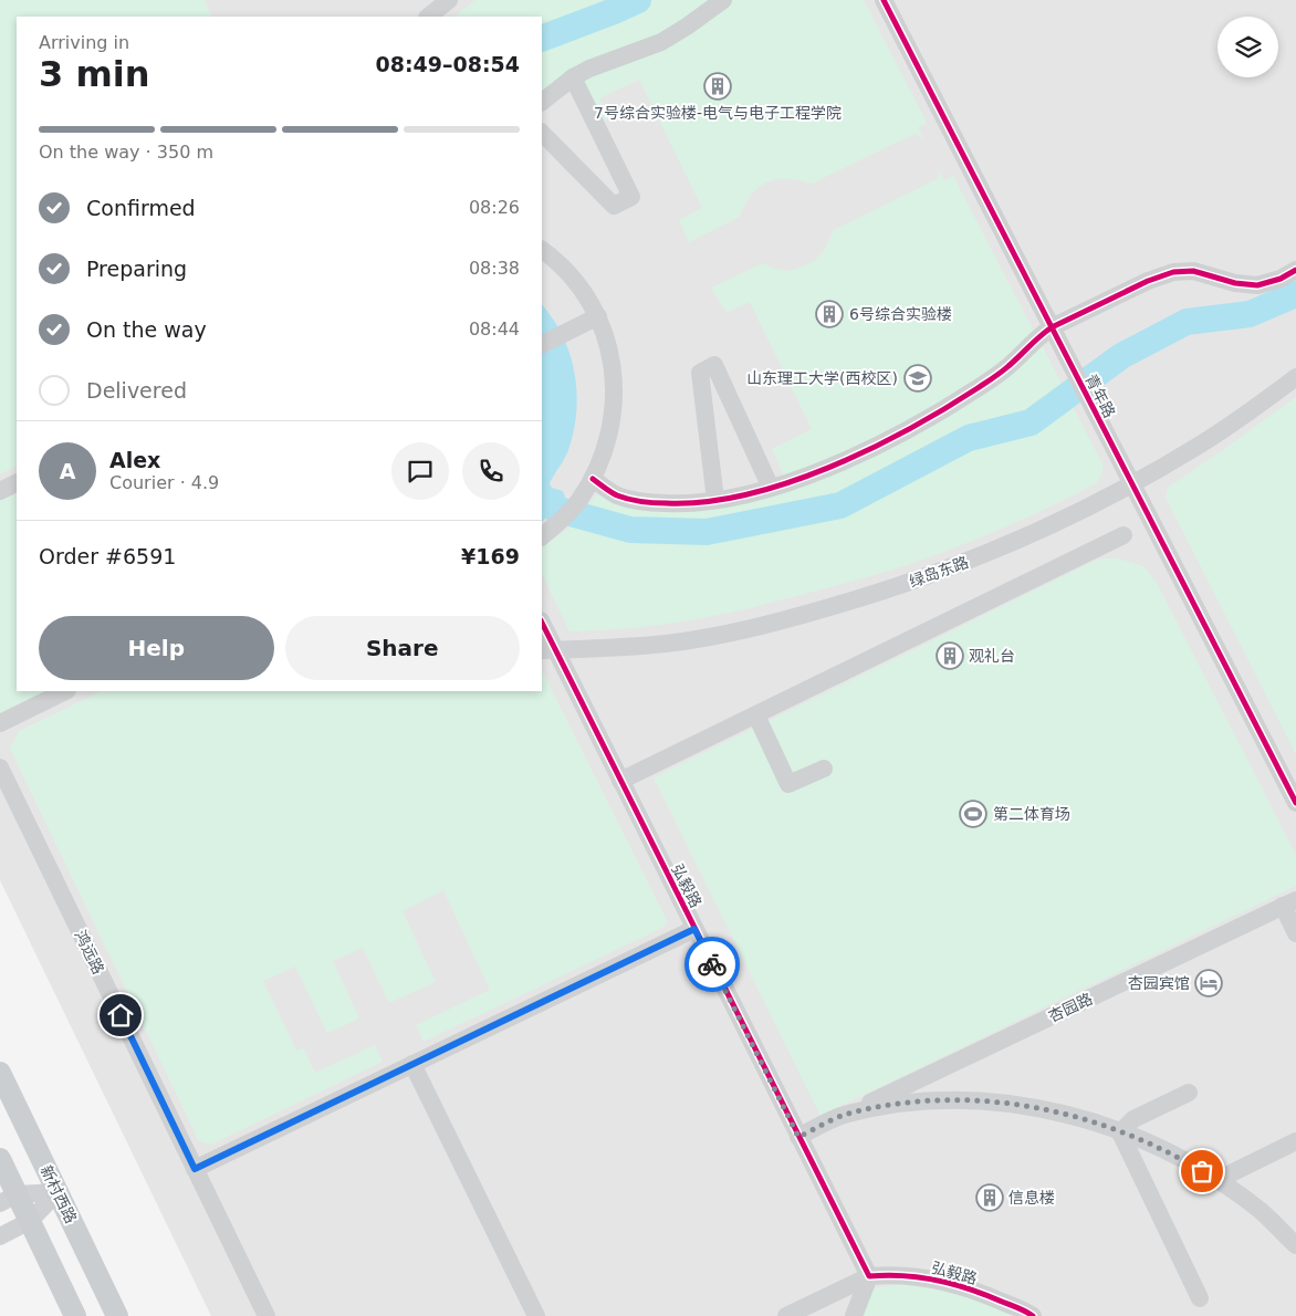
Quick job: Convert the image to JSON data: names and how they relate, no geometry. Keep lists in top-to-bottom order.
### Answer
{
  "streets": {
    "main road": ["新村西路"],
    "street": [
      "青年路",
      "绿岛东路",
      "弘毅路",
      "鸿远路",
      "杏园路"
    ]
  },
  "crossings": [
    ["青年路", "绿岛东路"],
    ["绿岛东路", "弘毅路"]
  ],
  "places": {
    "building": [
      "7号综合实验楼-电气与电子工程学院",
      "6号综合实验楼",
      "观礼台",
      "信息楼"
    ],
    "school or university": ["山东理工大学(西校区)"],
    "sports": ["第二体育场"],
    "hotel": ["杏园宾馆"]
  },
  "page": {
    "heading": ["3 min", "Arriving in", "08:49–08:54"],
    "panel": [
      "Alex",
      "Courier · 4.9",
      "Order #6591",
      "¥169"
    ],
    "bar": "On the way · 350 m",
    "list": [
      ["Confirmed", "08:26"],
      ["Preparing", "08:38"],
      ["On the way", "08:44"],
      "Delivered"
    ],
    "round": "A",
    "buttons": ["Help", "Share"]
  }
}
